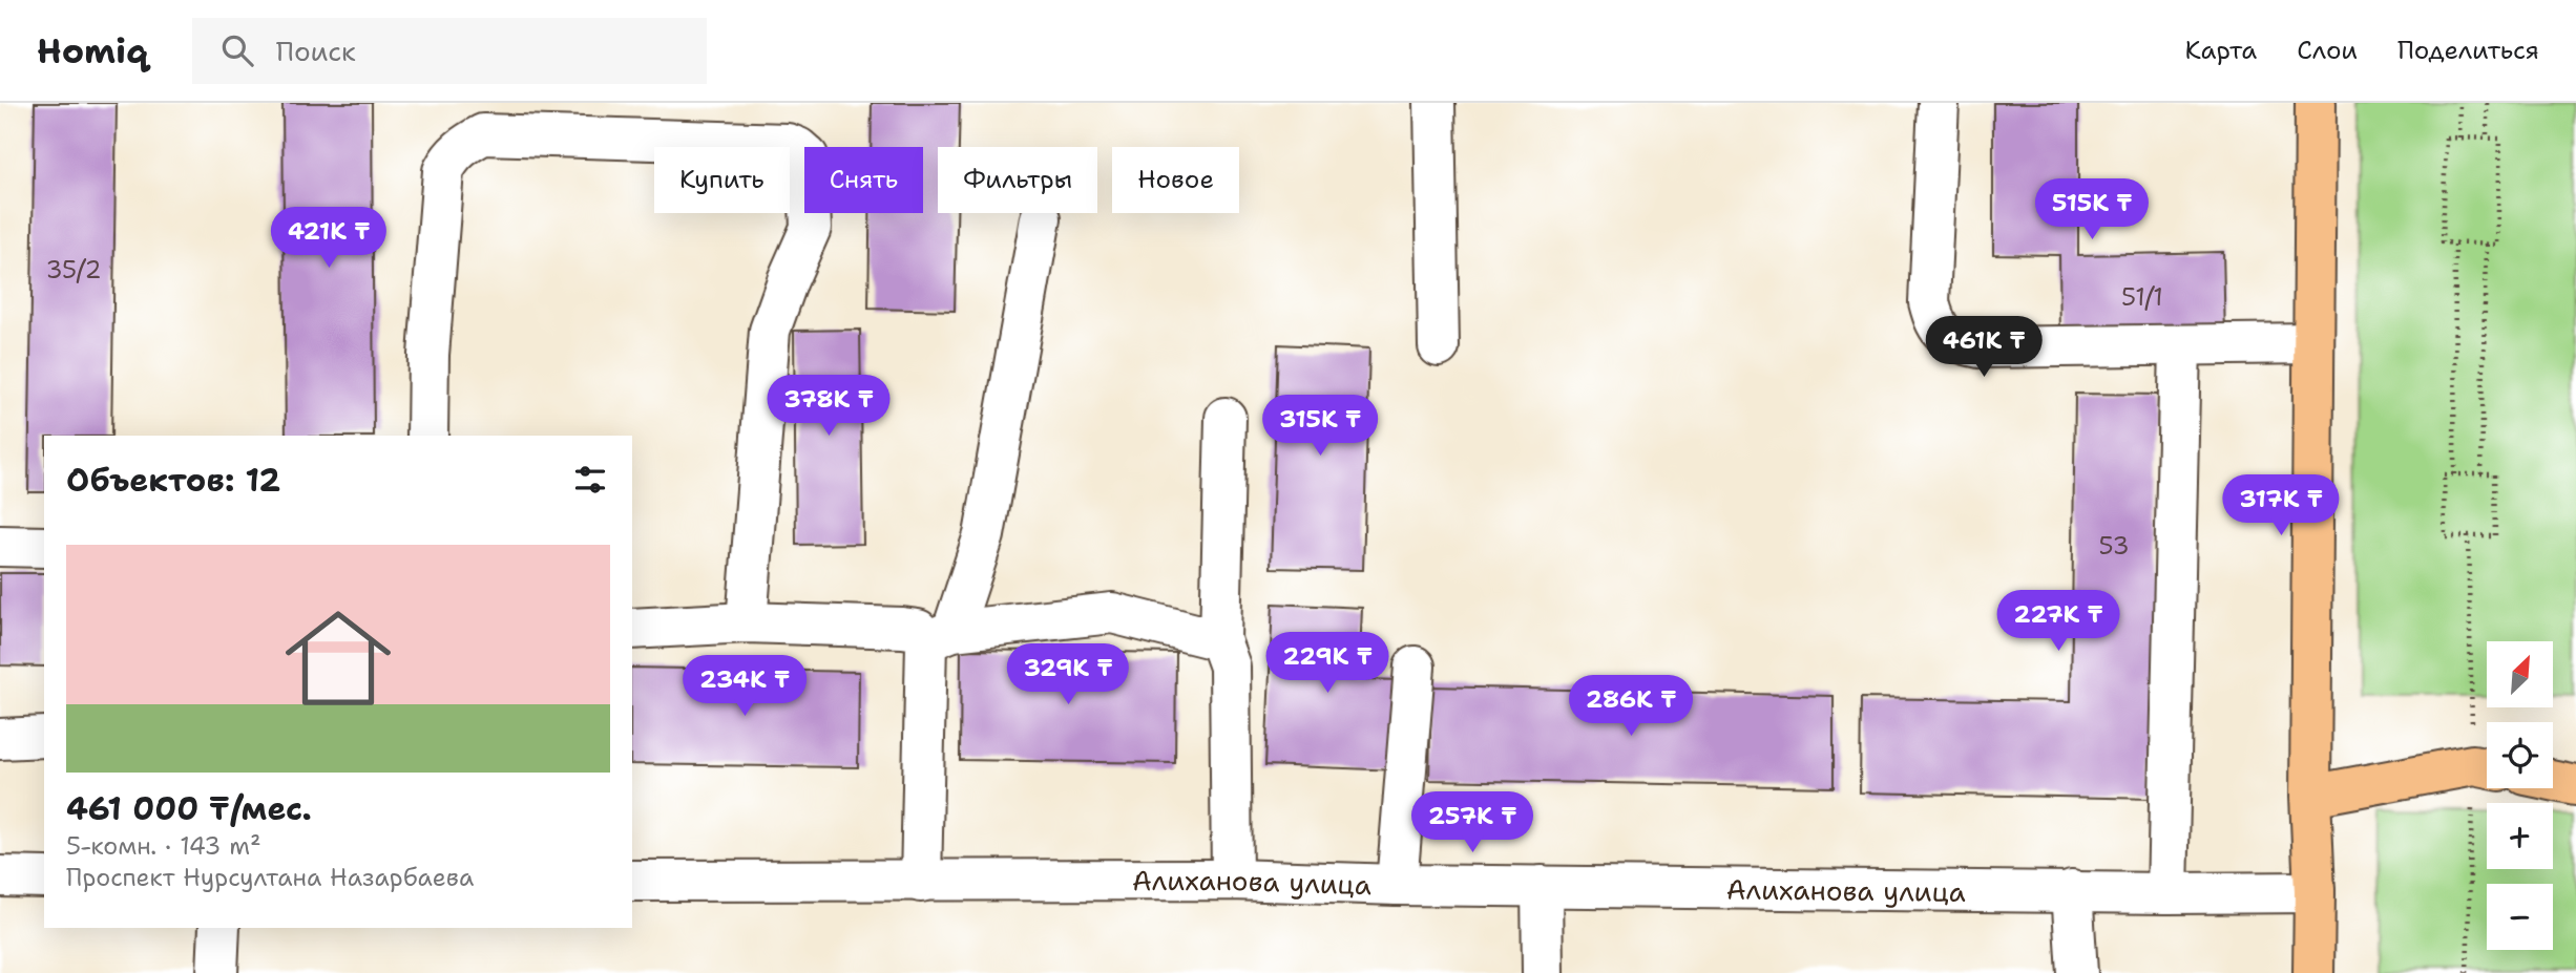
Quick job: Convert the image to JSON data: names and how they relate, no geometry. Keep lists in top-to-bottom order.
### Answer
{
  "streets": {
    "street": ["Алиханова улица"]
  },
  "house_numbers": ["35/2", "51/1", "53"],
  "north": "top right",
  "page": {
    "header": "Homiq",
    "search": "Поиск",
    "nav": ["Карта", "Слои", "Поделиться"],
    "chip": [
      "Купить",
      "Снять",
      "Фильтры",
      "Новое"
    ],
    "price": [
      "515K ₸",
      "421K ₸",
      "461K ₸",
      "378K ₸",
      "315K ₸",
      "317K ₸",
      "227K ₸",
      "229K ₸",
      "329K ₸",
      "234K ₸",
      "286K ₸",
      "257K ₸"
    ],
    "heading": "Объектов: 12",
    "list": [
      {
        "name": "461 000 ₸/мес.",
        "note": "5-комн. · 143 m² · Проспект Нурсултана Назарбаева"
      }
    ],
    "map_buttons": ["+", "−"]
  }
}
